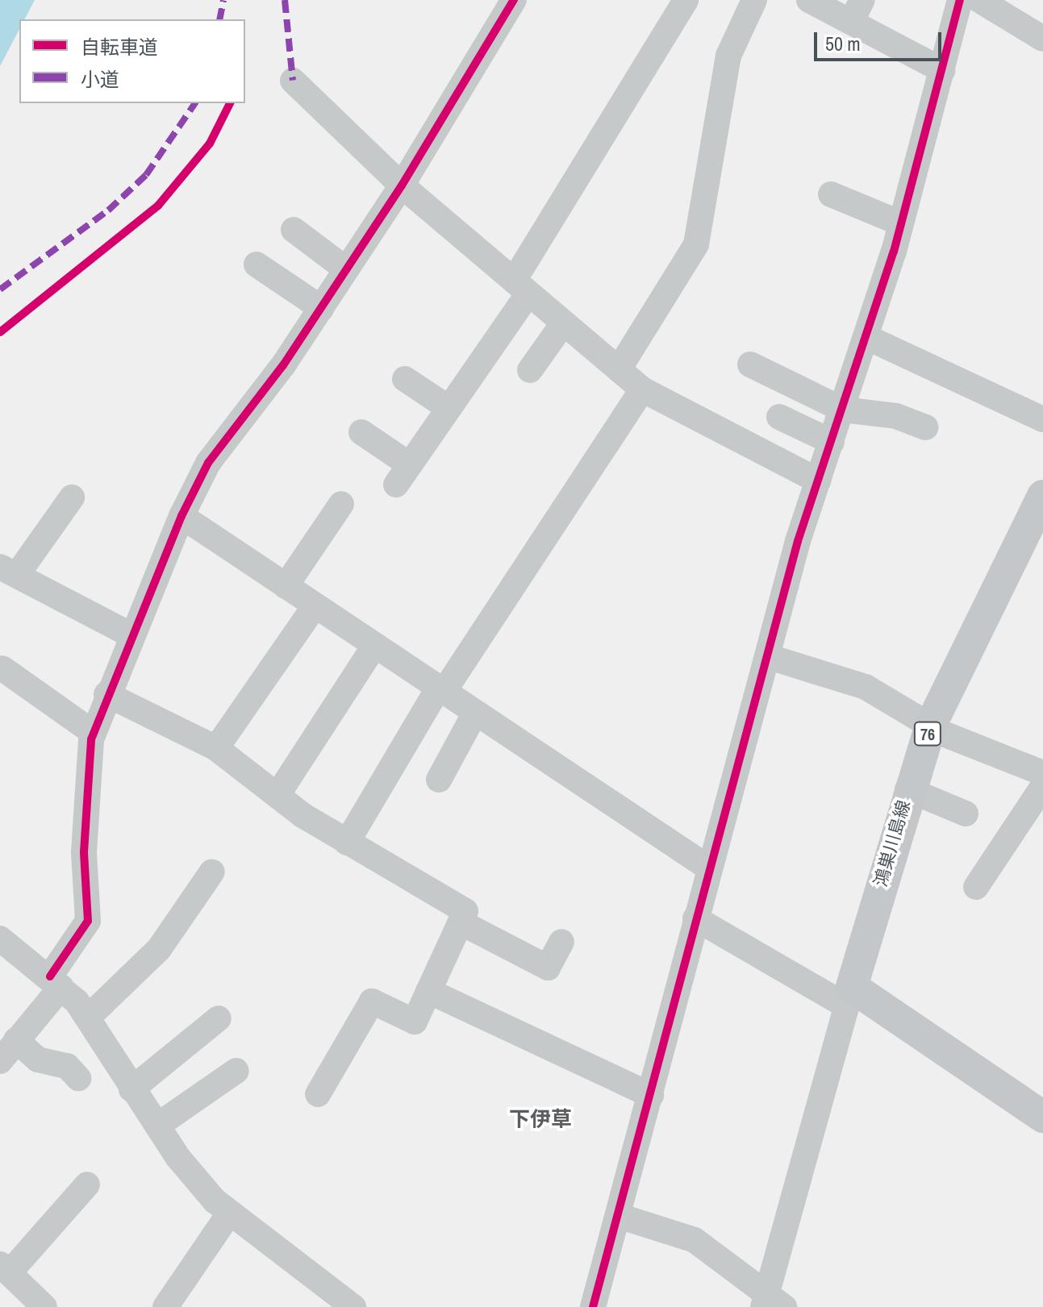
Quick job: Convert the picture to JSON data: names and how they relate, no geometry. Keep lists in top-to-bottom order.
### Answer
{
  "streets": {
    "main road": ["76", "鴻巣川島線"]
  },
  "districts": ["下伊草"],
  "legend": ["自転車道", "小道"],
  "scale_bar": "50 m"
}
